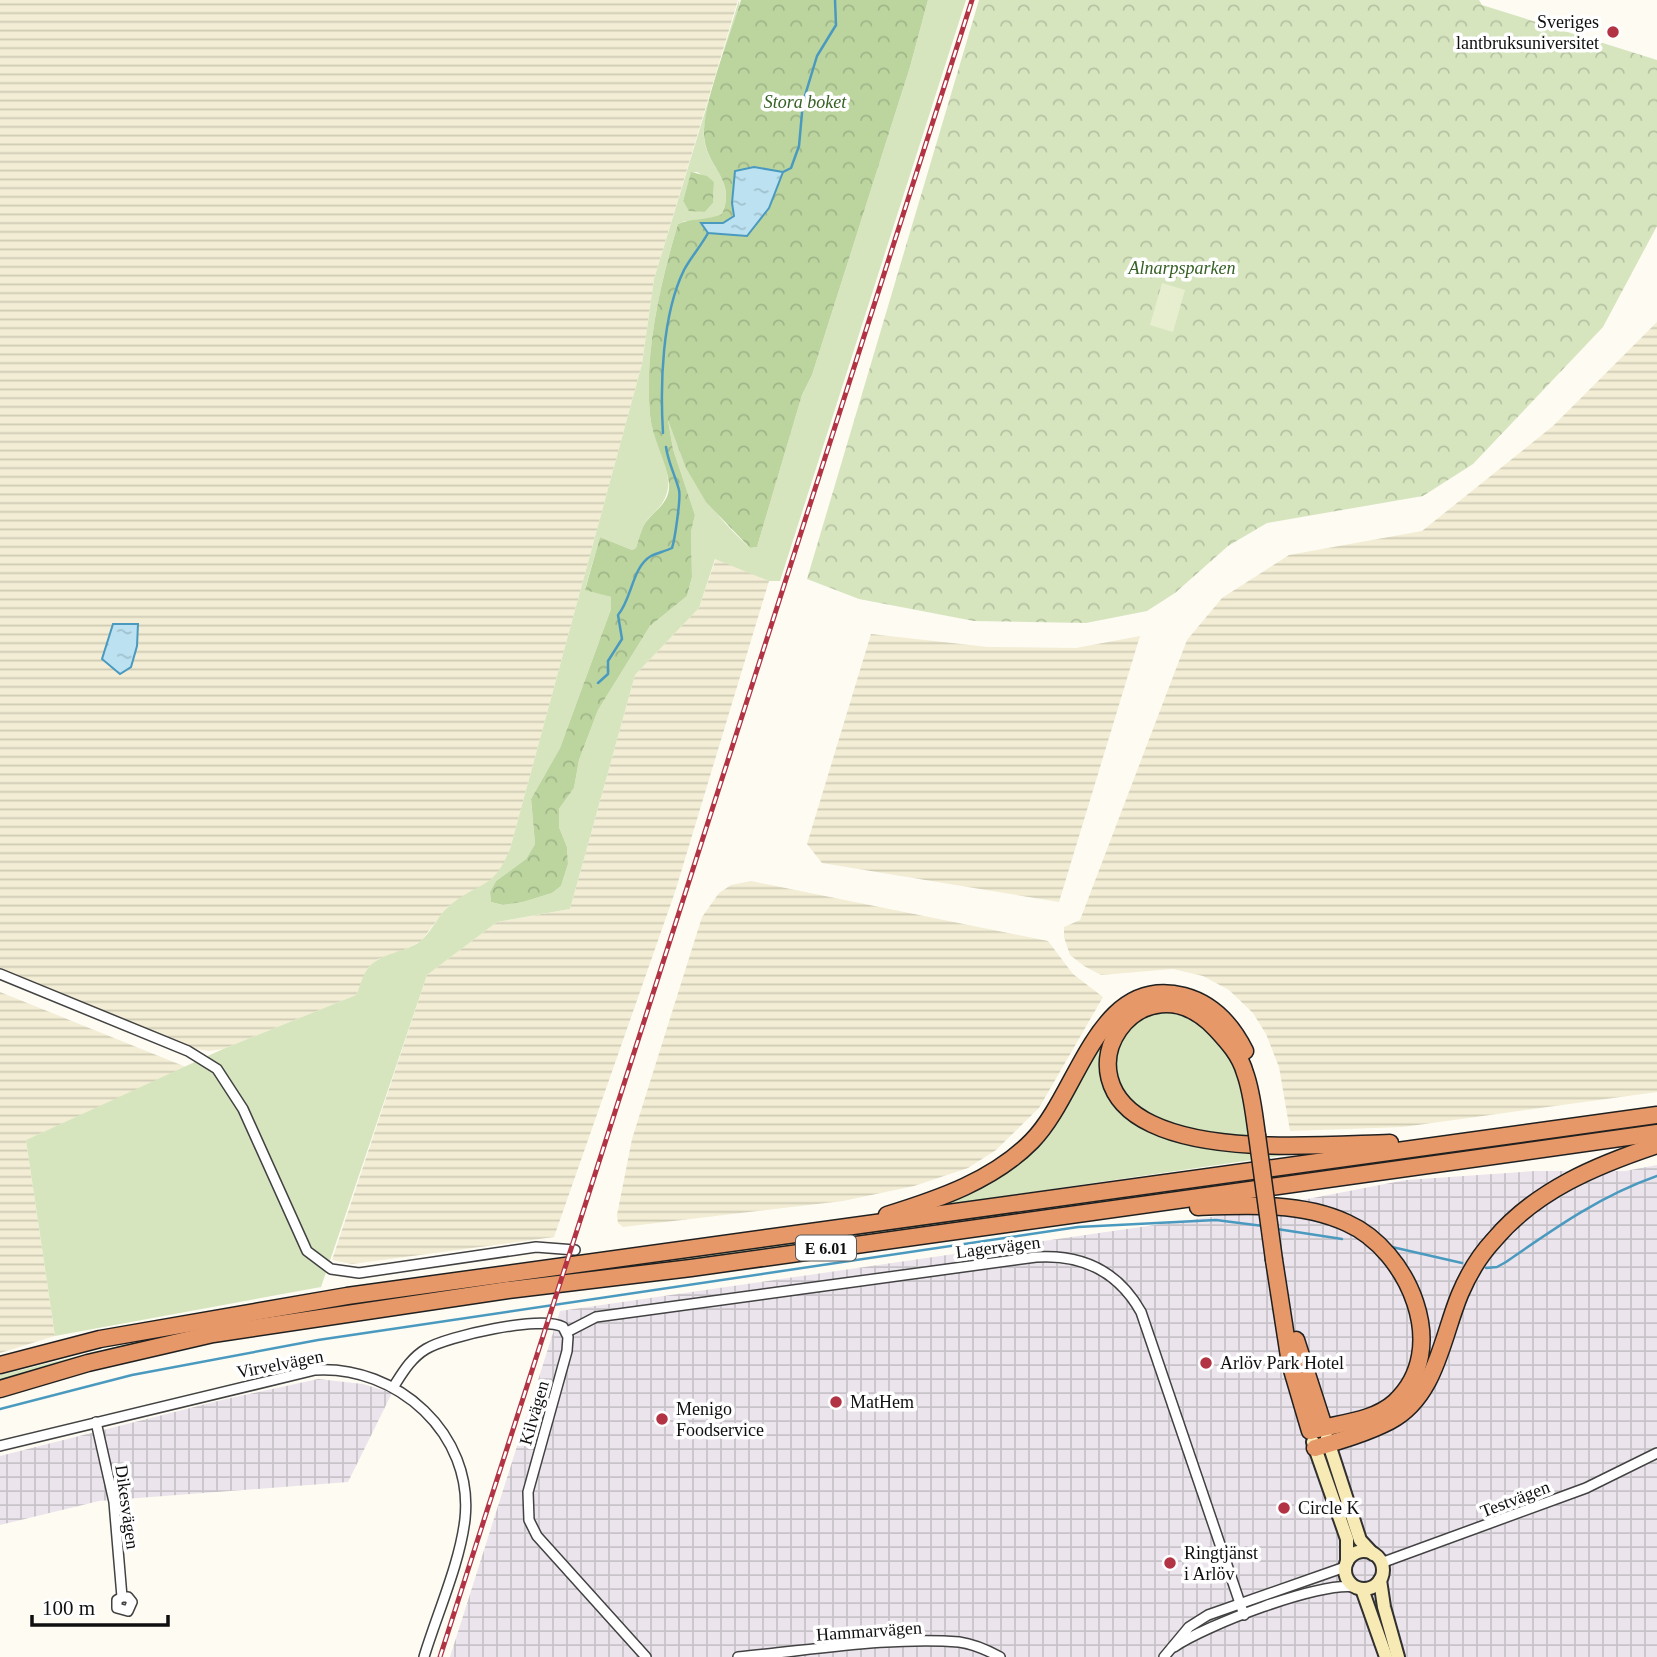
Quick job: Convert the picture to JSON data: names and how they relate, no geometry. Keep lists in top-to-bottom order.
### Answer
{
  "streets": {
    "highway": ["E 6.01"],
    "street": [
      "Lagervägen",
      "Virvelvägen",
      "Kilvägen",
      "Testvägen",
      "Dikesvägen",
      "Hammarvägen"
    ]
  },
  "crossings": [
    ["Lagervägen", "Kilvägen"],
    ["Virvelvägen", "Dikesvägen"]
  ],
  "parks": ["Stora boket", "Alnarpsparken"],
  "places": [
    "Sveriges lantbruksuniversitet",
    "Arlöv Park Hotel",
    "MatHem",
    "Menigo Foodservice",
    "Circle K",
    "Ringtjänst i Arlöv"
  ],
  "scale_bar": "100 m"
}
